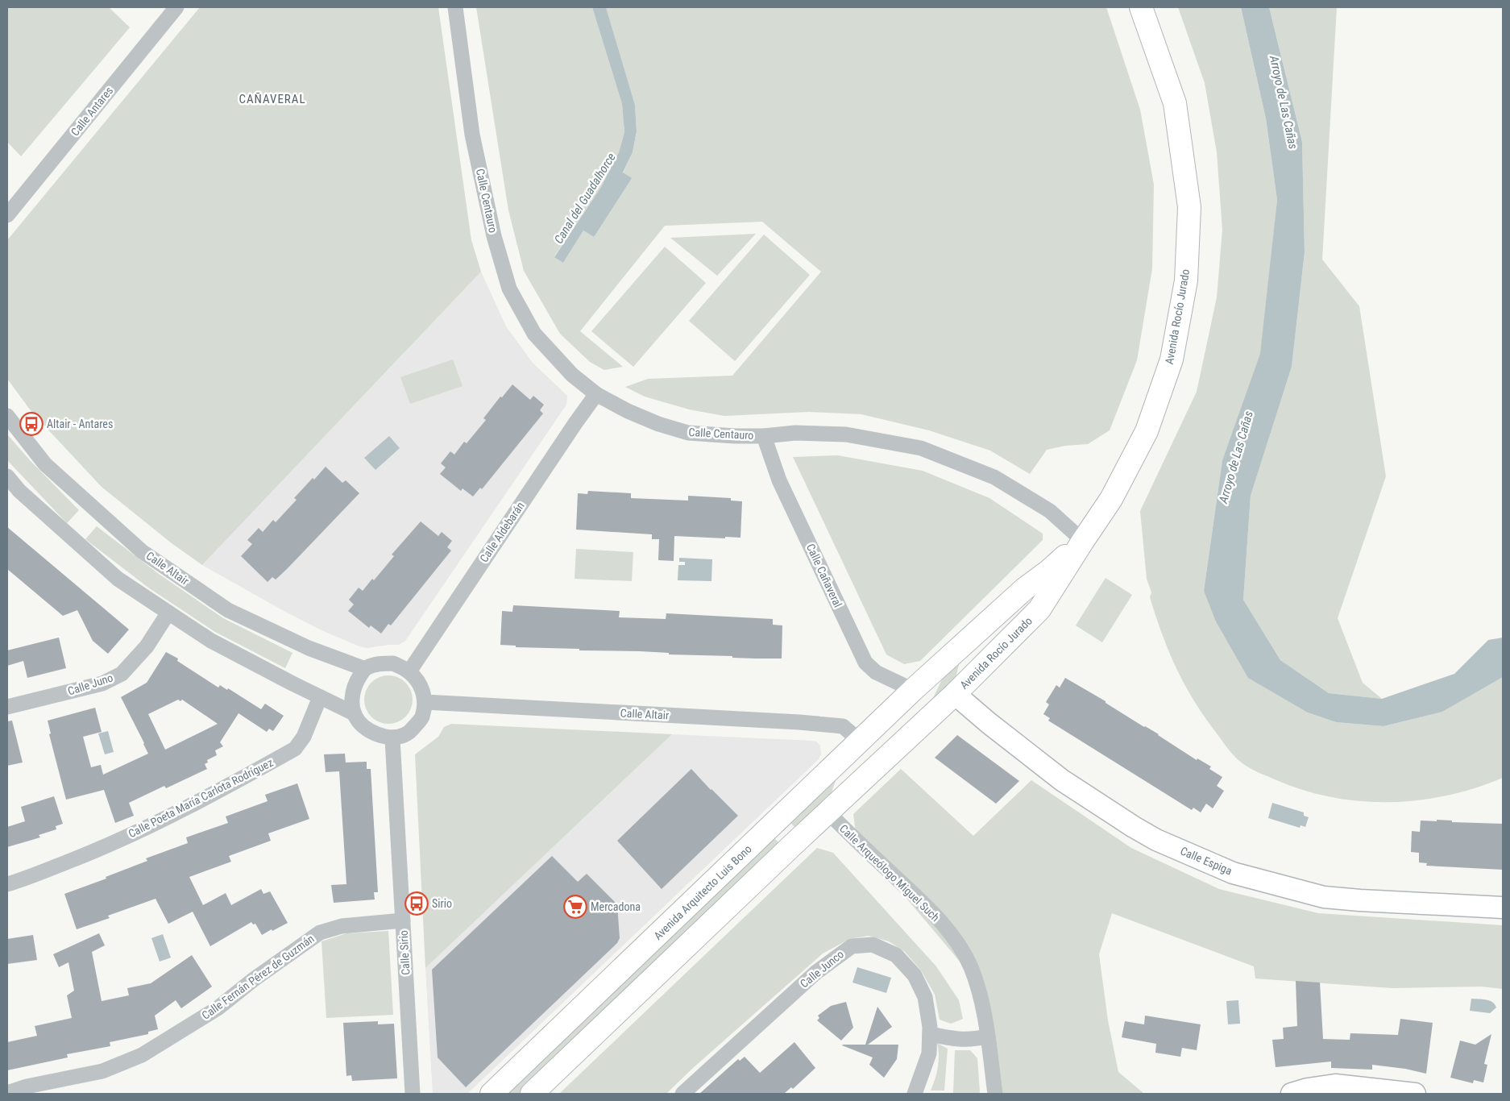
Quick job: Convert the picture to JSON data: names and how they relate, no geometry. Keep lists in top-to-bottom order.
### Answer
{
  "streets": {
    "main road": ["Avenida Rocío Jurado", "Avenida Arquitecto Luis Bono"],
    "street": [
      "Calle Antares",
      "Calle Centauro",
      "Calle Aldebarán",
      "Calle Altair",
      "Calle Cañaveral",
      "Calle Juno",
      "Calle Poeta María Carlota Rodríguez",
      "Calle Espiga",
      "Calle Arqueólogo Miguel Such",
      "Calle Sirio",
      "Calle Junco",
      "Calle Fernán Pérez de Guzmán"
    ]
  },
  "crossings": [
    ["Calle Centauro", "Avenida Rocío Jurado"],
    ["Calle Centauro", "Calle Aldebarán"],
    ["Calle Centauro", "Calle Cañaveral"],
    ["Avenida Rocío Jurado", "Calle Cañaveral"],
    ["Avenida Rocío Jurado", "Calle Espiga"],
    ["Avenida Rocío Jurado", "Avenida Arquitecto Luis Bono"],
    ["Calle Aldebarán", "Calle Altair"],
    ["Calle Aldebarán", "Calle Sirio"],
    ["Calle Altair", "Avenida Arquitecto Luis Bono"],
    ["Calle Altair", "Calle Sirio"],
    ["Calle Cañaveral", "Avenida Arquitecto Luis Bono"],
    ["Calle Sirio", "Calle Fernán Pérez de Guzmán"]
  ],
  "districts": ["CAÑAVERAL"],
  "water": ["Arroyo de Las Cañas", "Canal del Guadalhorce"],
  "places": {
    "bus stop": ["Altair - Antares", "Sirio"],
    "supermarket": ["Mercadona"]
  }
}
